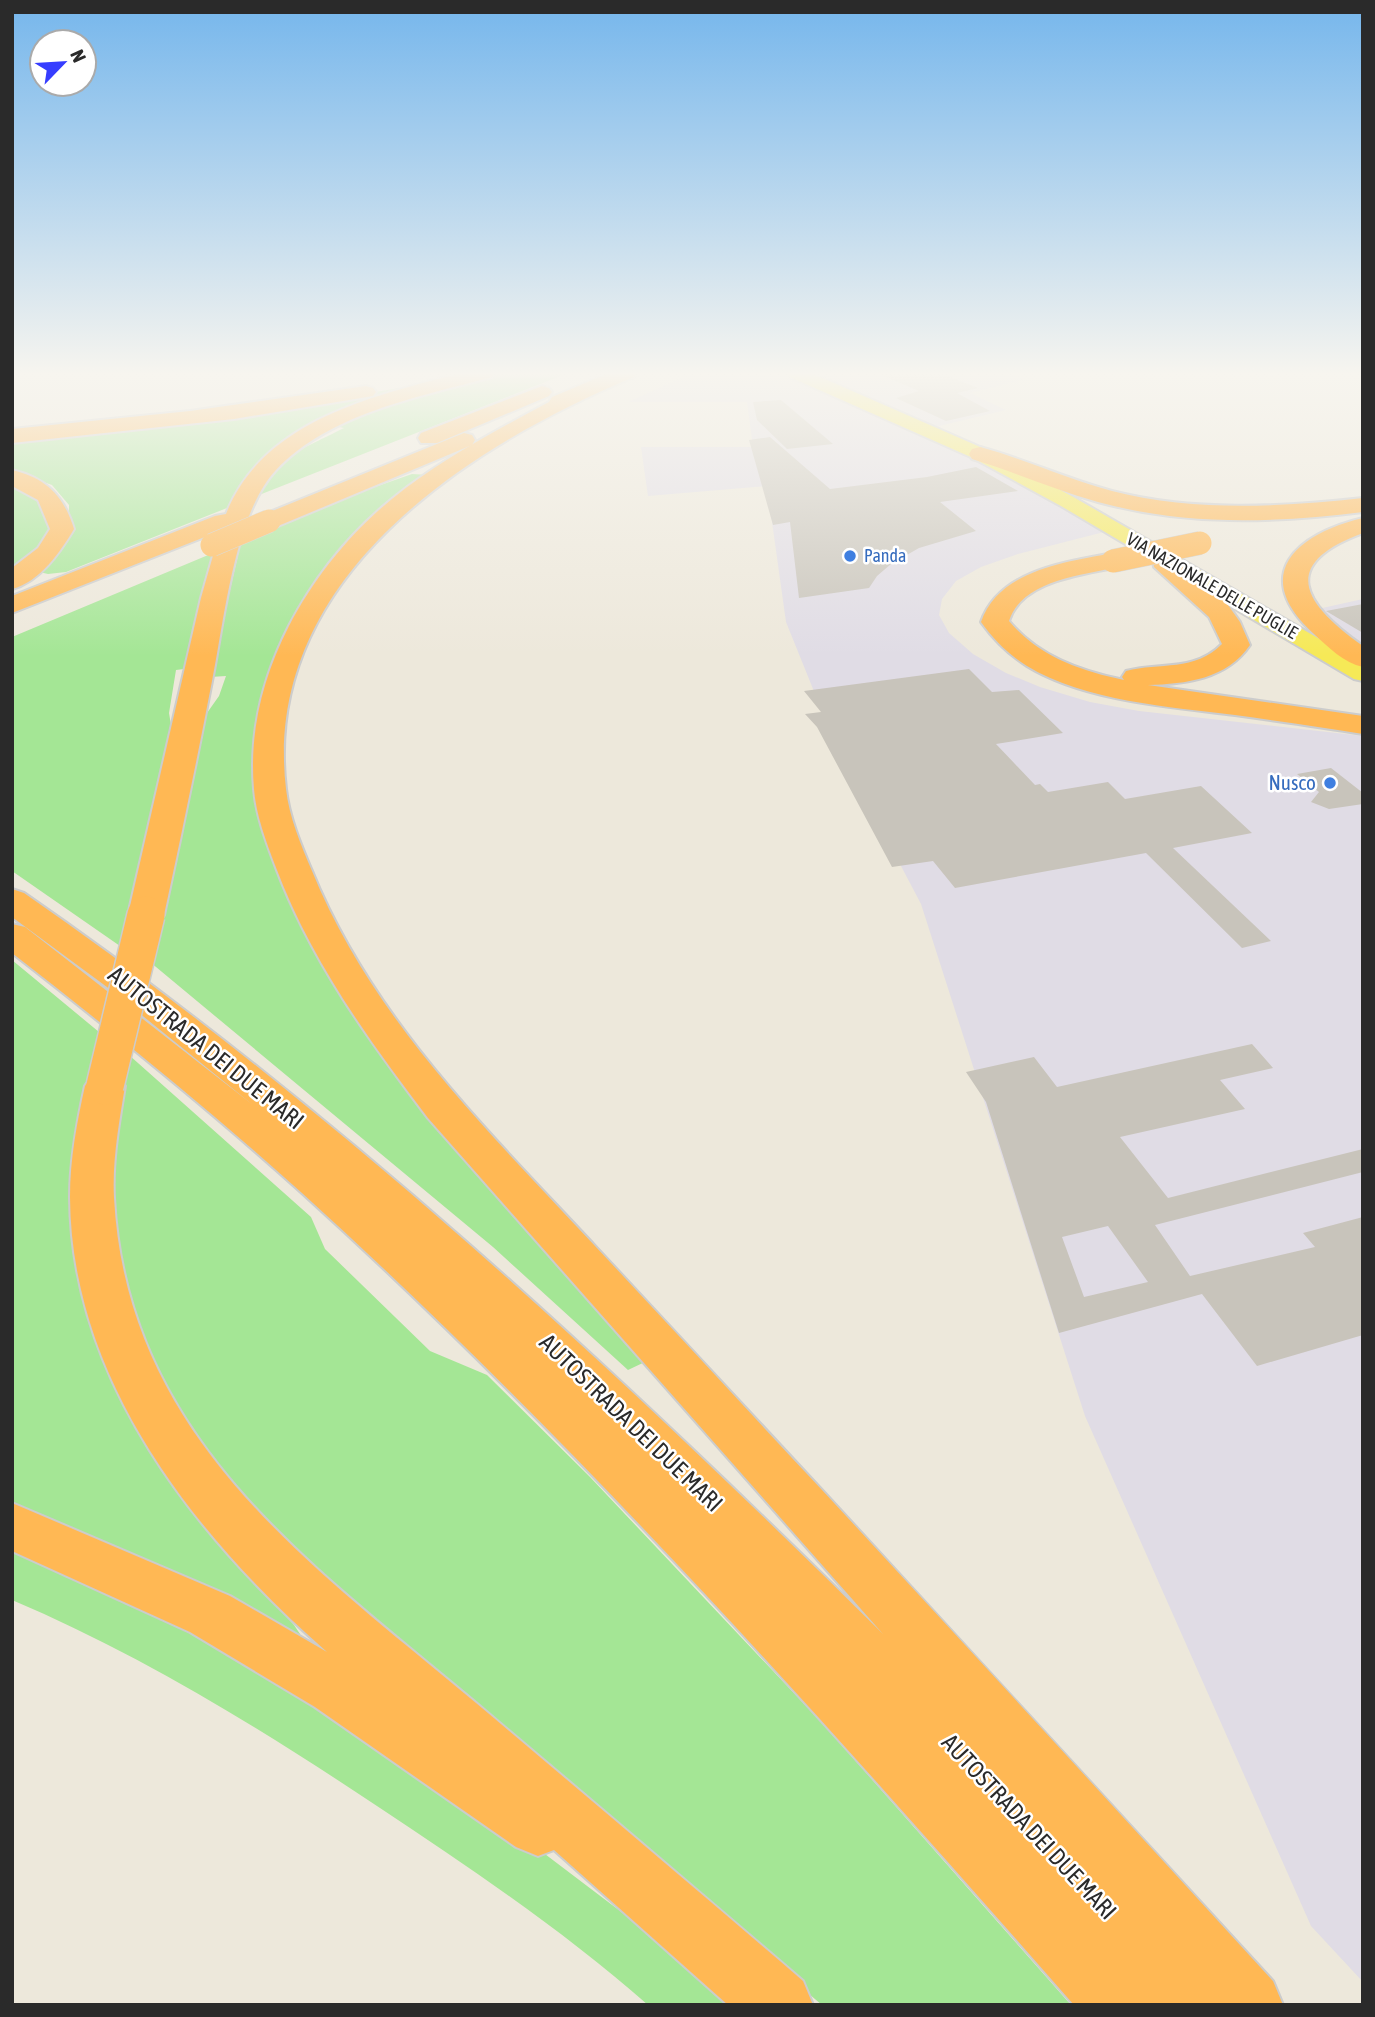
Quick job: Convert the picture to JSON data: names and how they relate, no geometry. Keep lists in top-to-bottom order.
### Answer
{
  "streets": {
    "highway": ["AUTOSTRADA DEI DUE MARI"],
    "main road": ["VIA NAZIONALE DELLE PUGLIE"]
  },
  "places": ["Panda", "Nusco"],
  "north": "top right"
}
